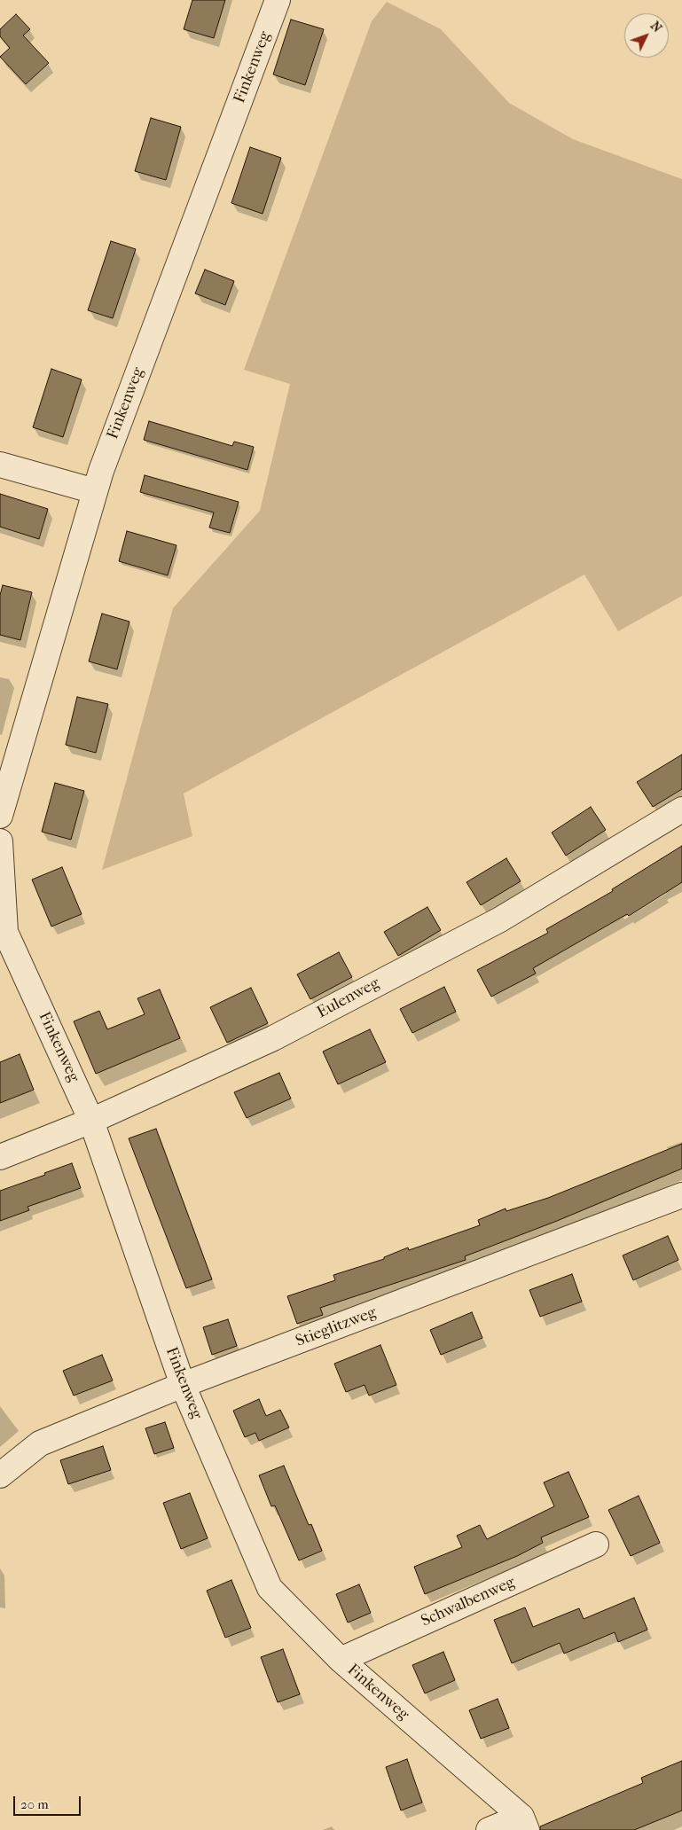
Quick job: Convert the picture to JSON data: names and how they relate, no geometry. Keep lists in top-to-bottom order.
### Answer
{
  "streets": {
    "street": [
      "Finkenweg",
      "Eulenweg",
      "Stieglitzweg",
      "Schwalbenweg"
    ]
  },
  "crossings": [
    ["Finkenweg", "Eulenweg"],
    ["Finkenweg", "Stieglitzweg"],
    ["Finkenweg", "Schwalbenweg"]
  ],
  "scale_bar": "20 m",
  "north": "top right"
}
